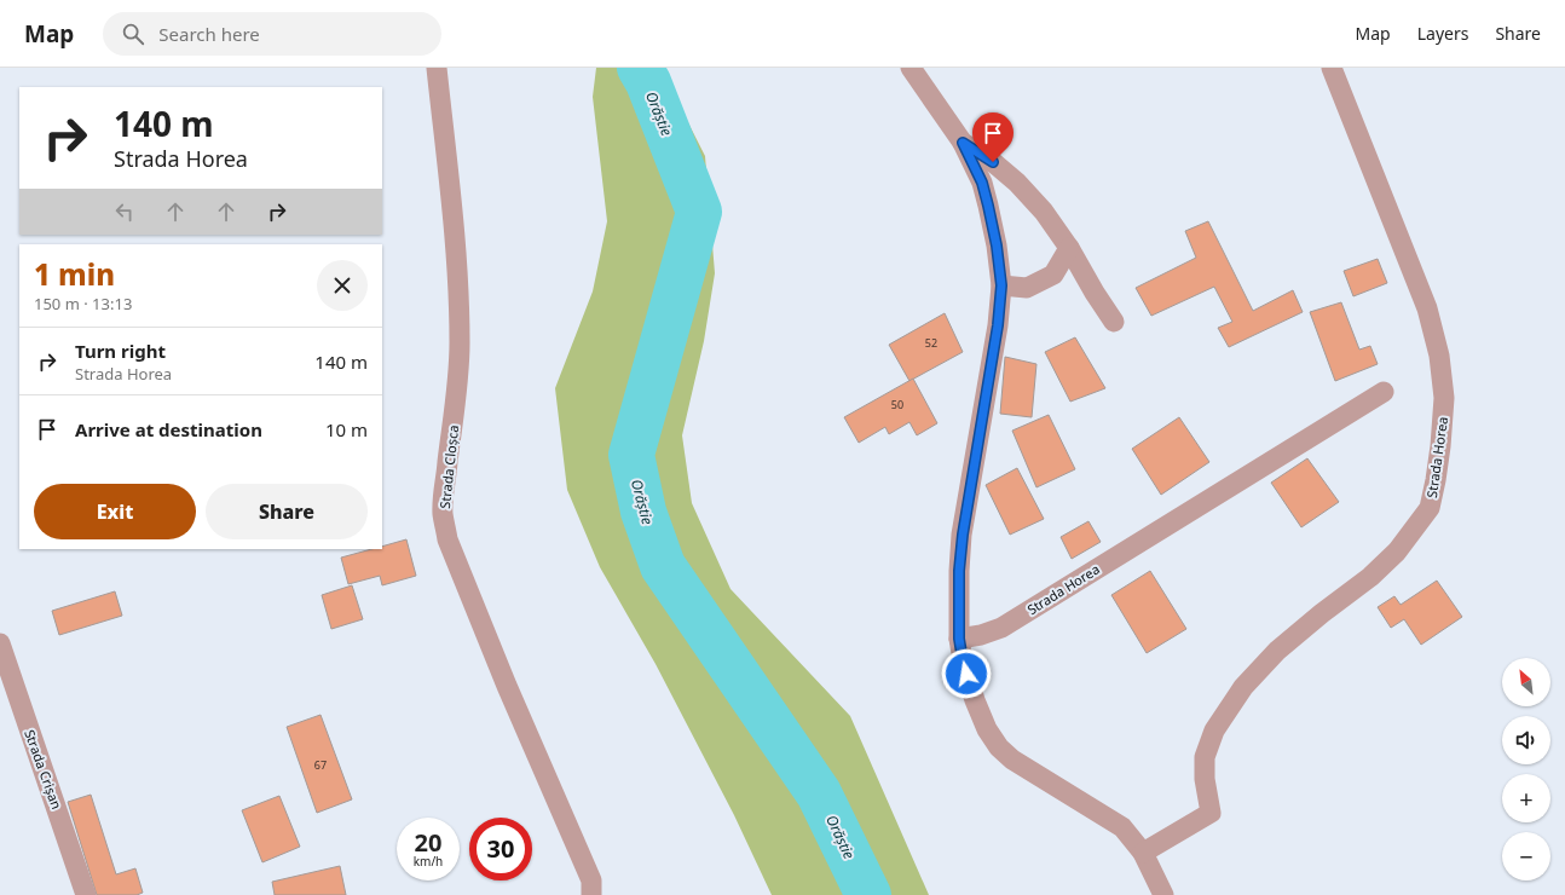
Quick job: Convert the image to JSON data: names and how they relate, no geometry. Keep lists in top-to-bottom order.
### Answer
{
  "streets": {
    "street": ["Strada Horea", "Strada Cloșca", "Strada Crișan"]
  },
  "water": ["Orăștie"],
  "house_numbers": ["52", "50", "67"],
  "north": "top left",
  "page": {
    "header": "Map",
    "search": "Search here",
    "nav": ["Map", "Layers", "Share"],
    "turn": ["140 m", "Strada Horea"],
    "heading": ["1 min", "150 m · 13:13"],
    "list": [
      {
        "name": "Turn right",
        "note": "Strada Horea",
        "value": "140 m"
      },
      {
        "name": "Arrive at destination",
        "value": "10 m"
      }
    ],
    "buttons": ["Exit", "Share"],
    "map_buttons": ["+", "−"],
    "speed": "20 km/h",
    "limit": "30"
  }
}
